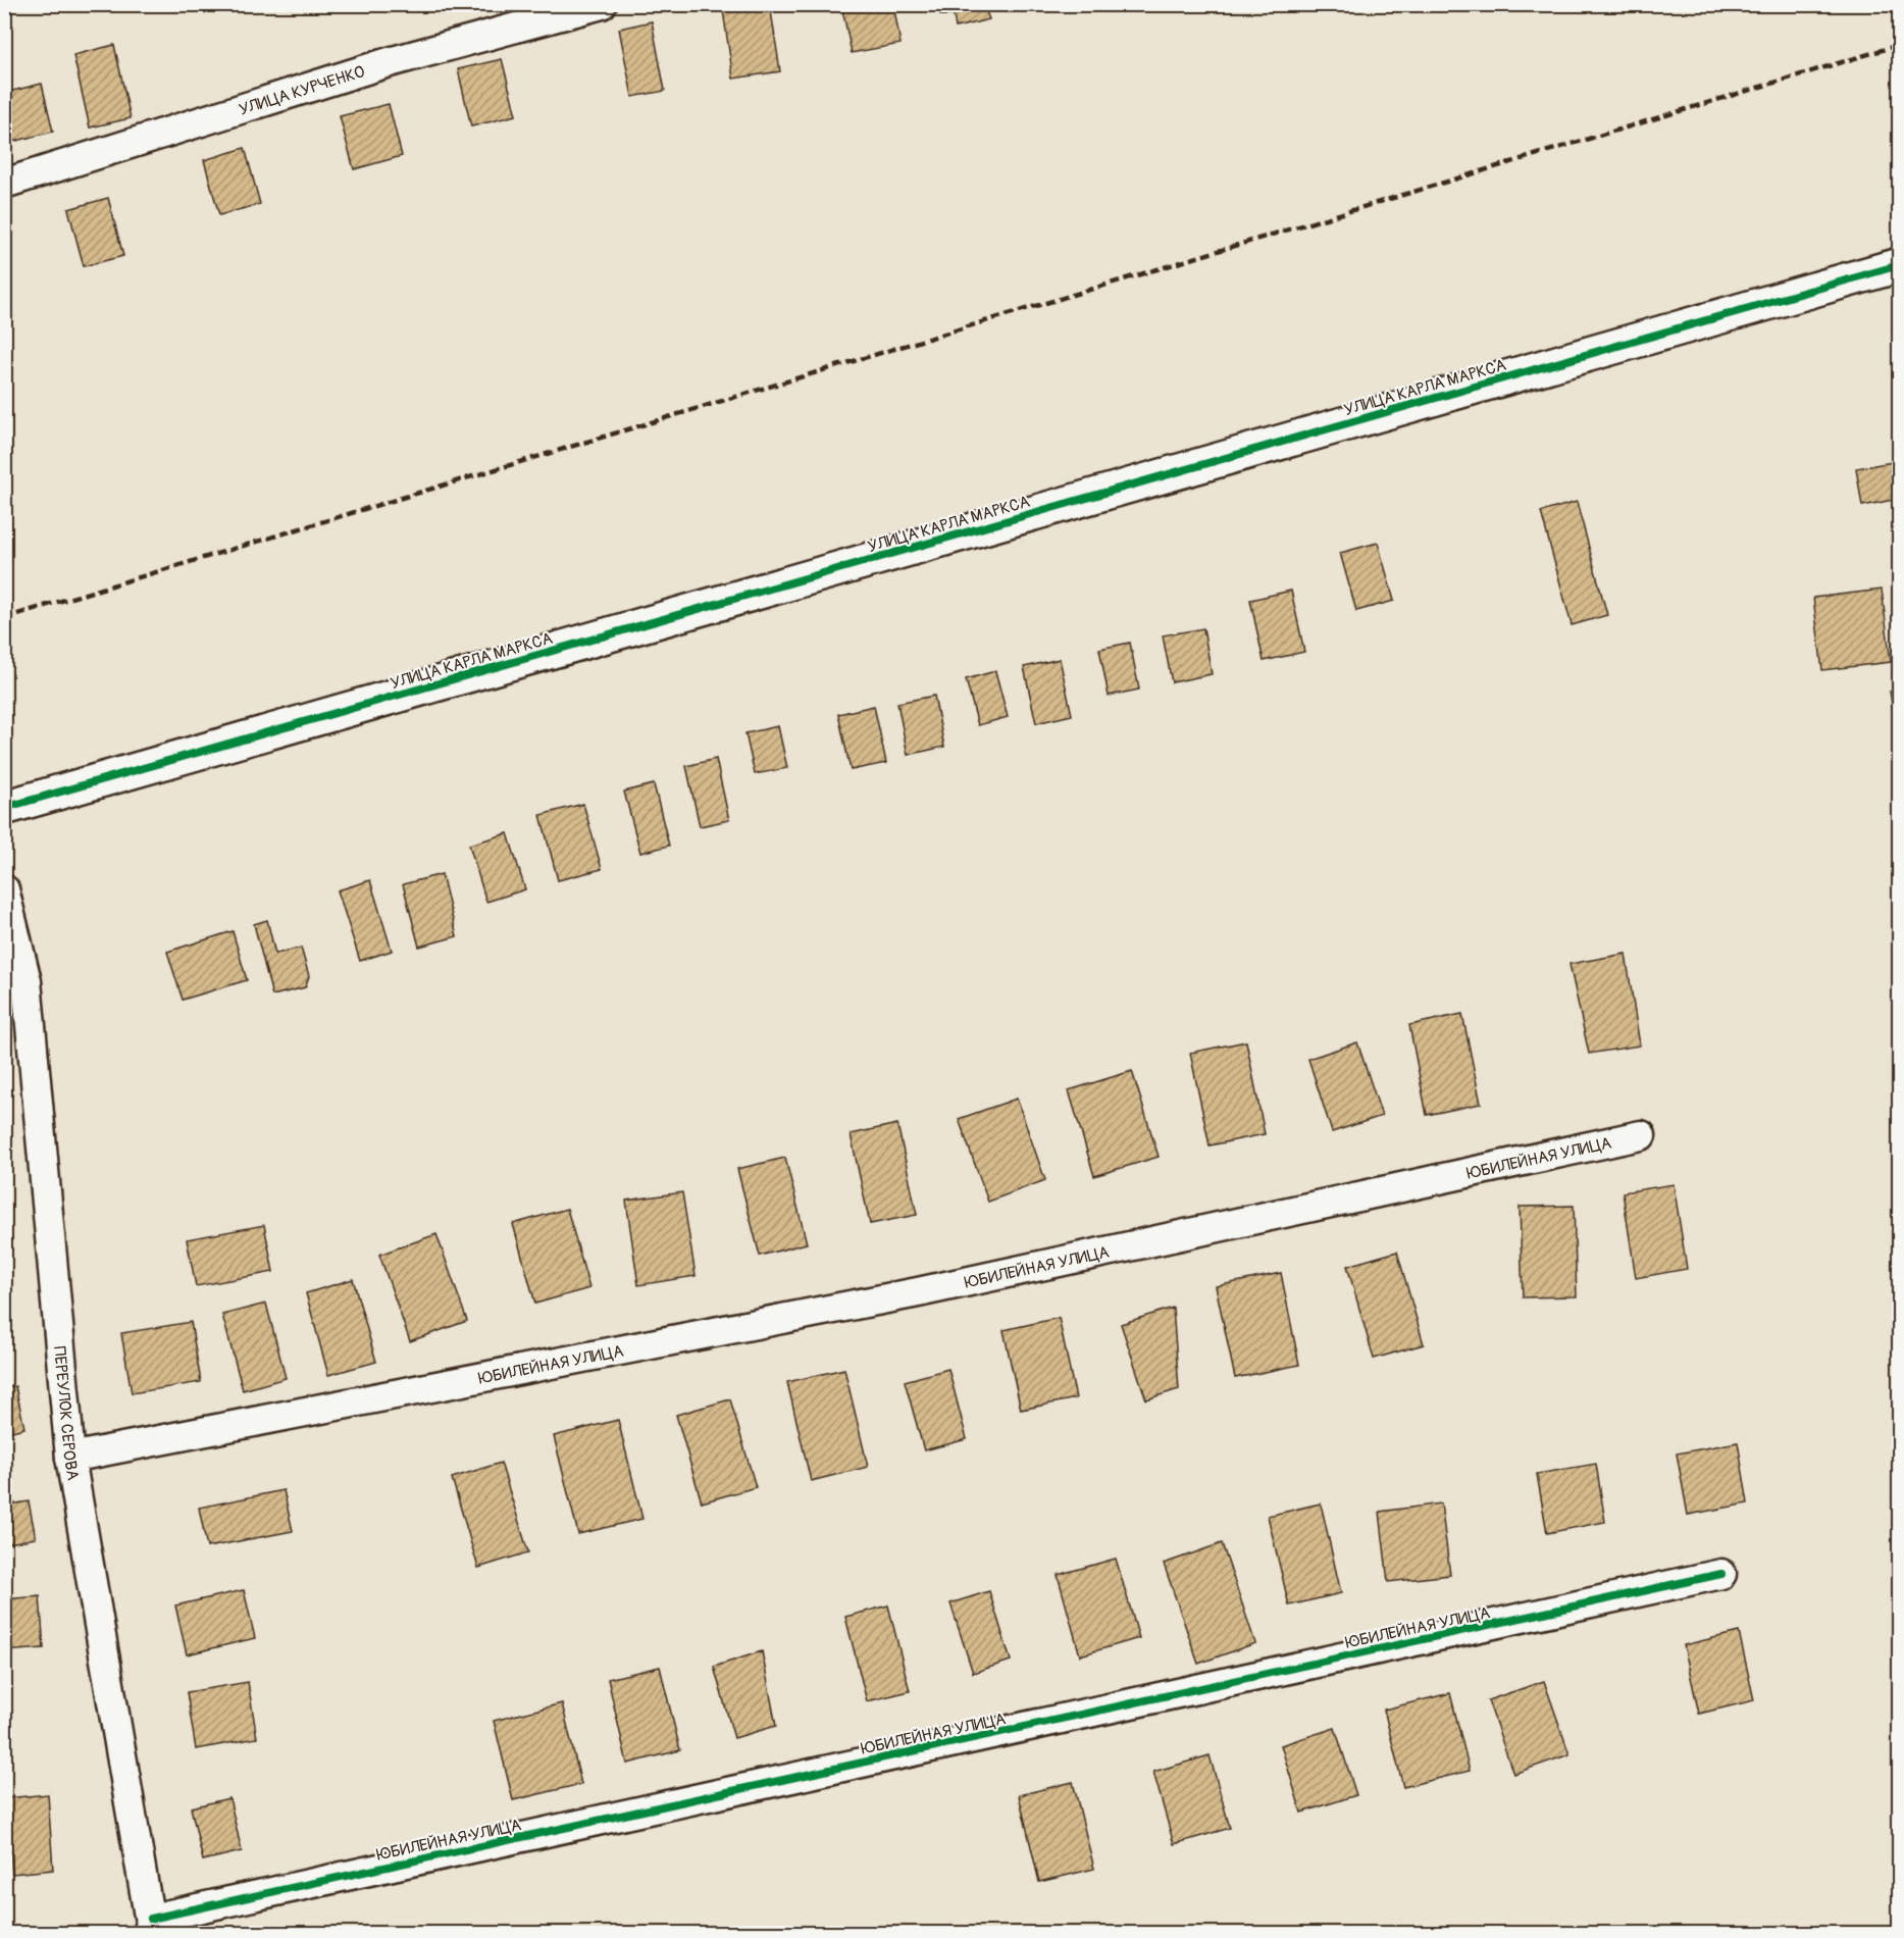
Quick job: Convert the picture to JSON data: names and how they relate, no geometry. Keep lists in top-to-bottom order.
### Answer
{
  "streets": {
    "street": [
      "УЛИЦА КУРЧЕНКО",
      "УЛИЦА КАРЛА МАРКСА",
      "ЮБИЛЕЙНАЯ УЛИЦА",
      "ПЕРЕУЛОК СЕРОВА"
    ]
  },
  "crossings": [
    ["ЮБИЛЕЙНАЯ УЛИЦА", "ПЕРЕУЛОК СЕРОВА"]
  ]
}
